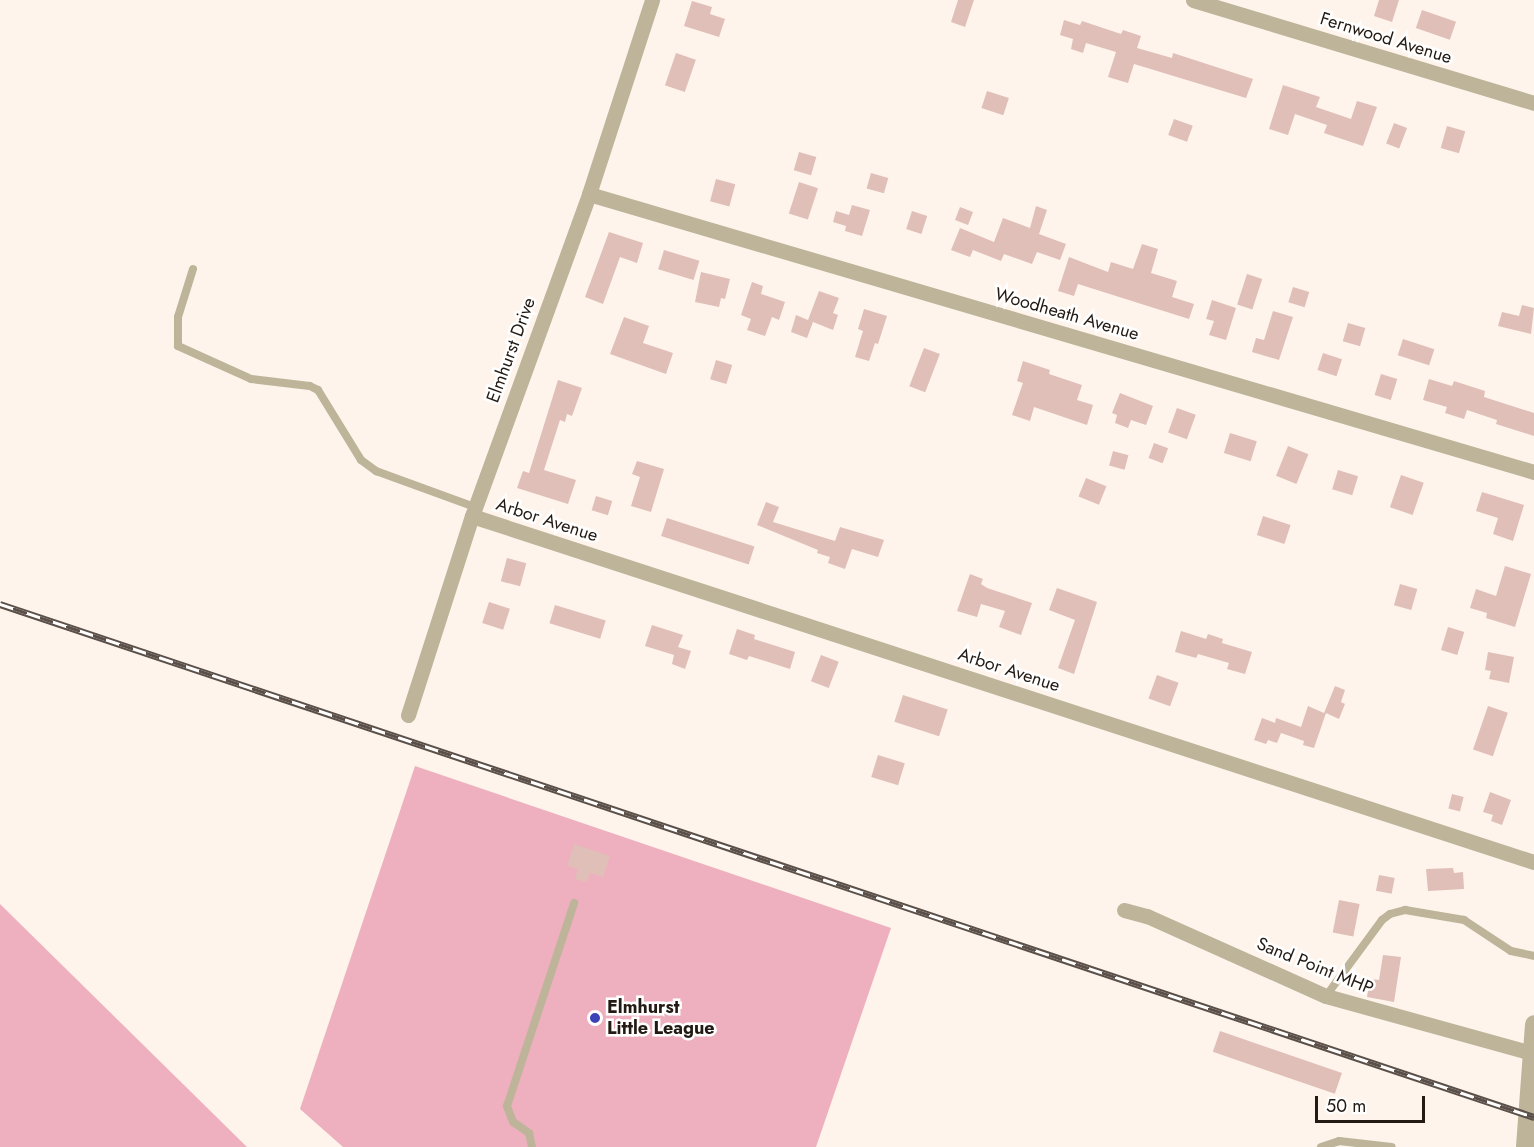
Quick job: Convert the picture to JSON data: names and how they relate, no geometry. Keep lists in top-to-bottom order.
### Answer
{
  "streets": {
    "street": [
      "Fernwood Avenue",
      "Woodheath Avenue",
      "Elmhurst Drive",
      "Arbor Avenue",
      "Sand Point MHP"
    ]
  },
  "crossings": [
    ["Woodheath Avenue", "Elmhurst Drive"],
    ["Elmhurst Drive", "Arbor Avenue"]
  ],
  "places": ["Elmhurst Little League"],
  "scale_bar": "50 m"
}
